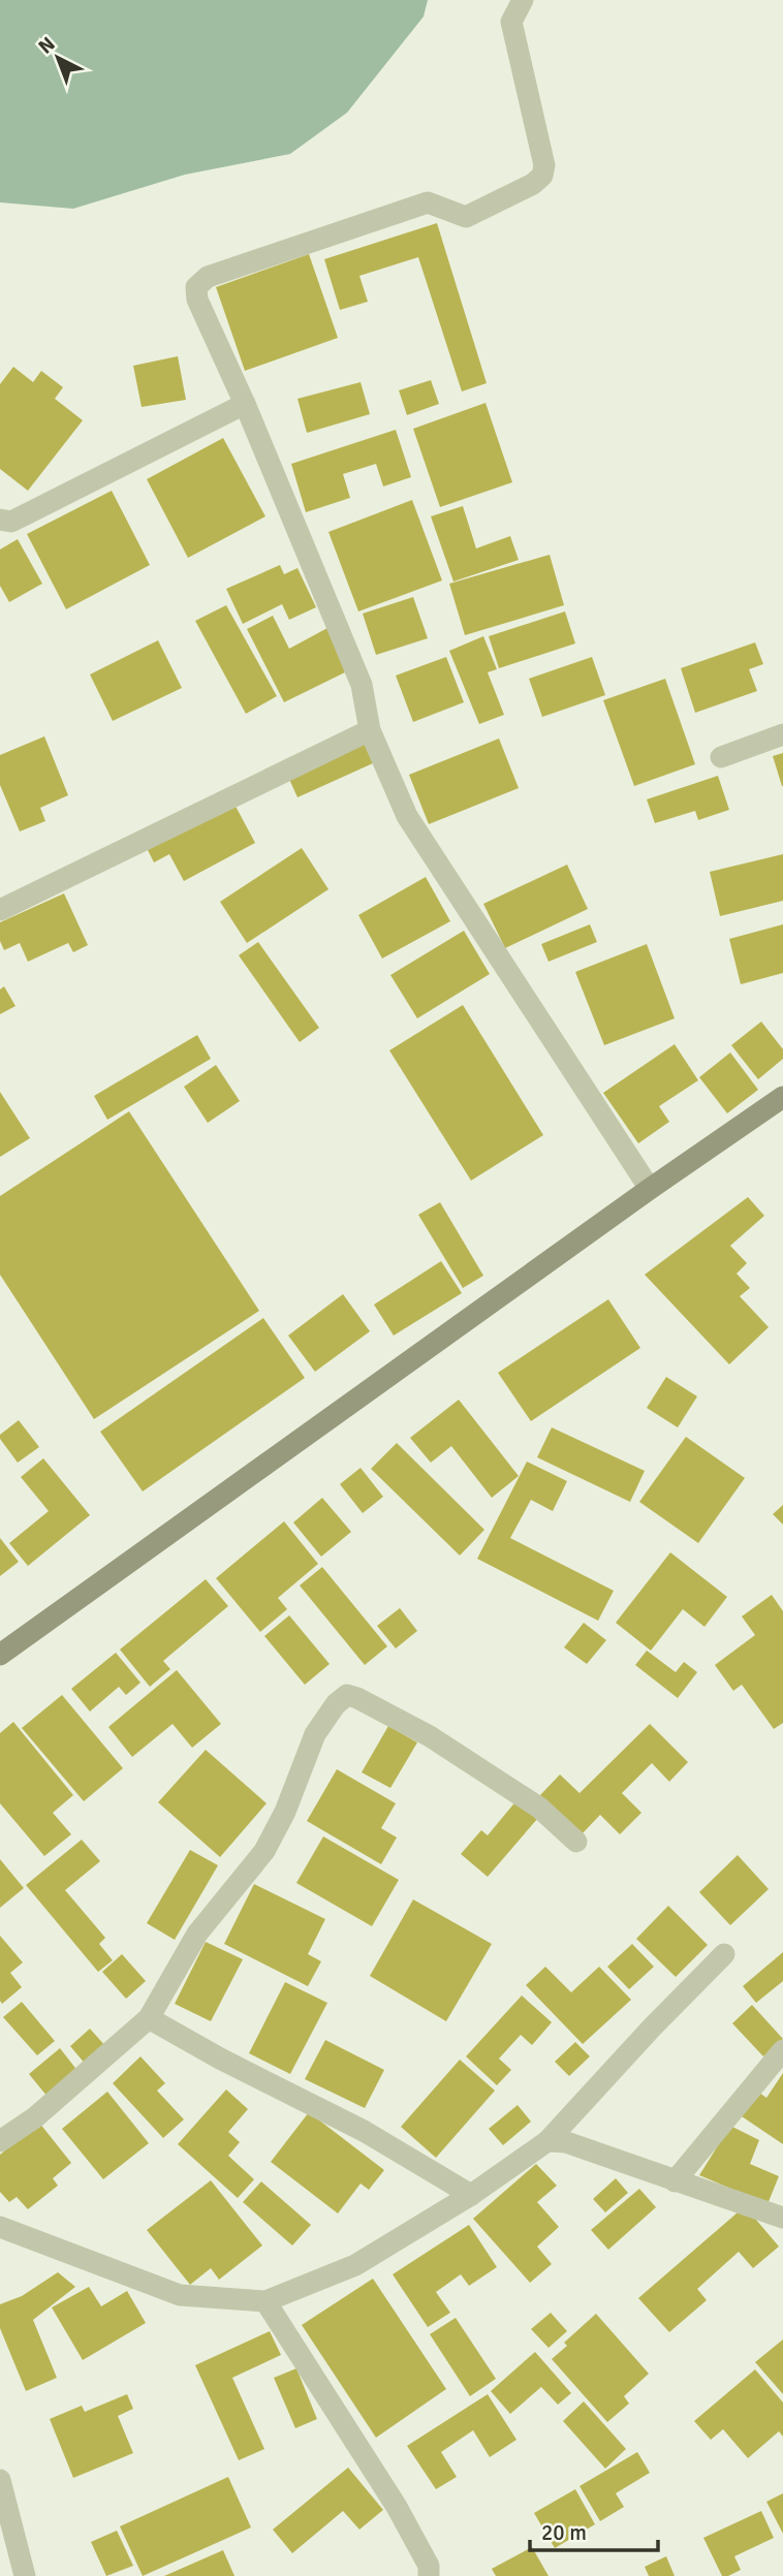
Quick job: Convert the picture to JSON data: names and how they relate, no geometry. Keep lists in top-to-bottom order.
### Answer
{
  "scale_bar": "20 m",
  "north": "top left"
}
